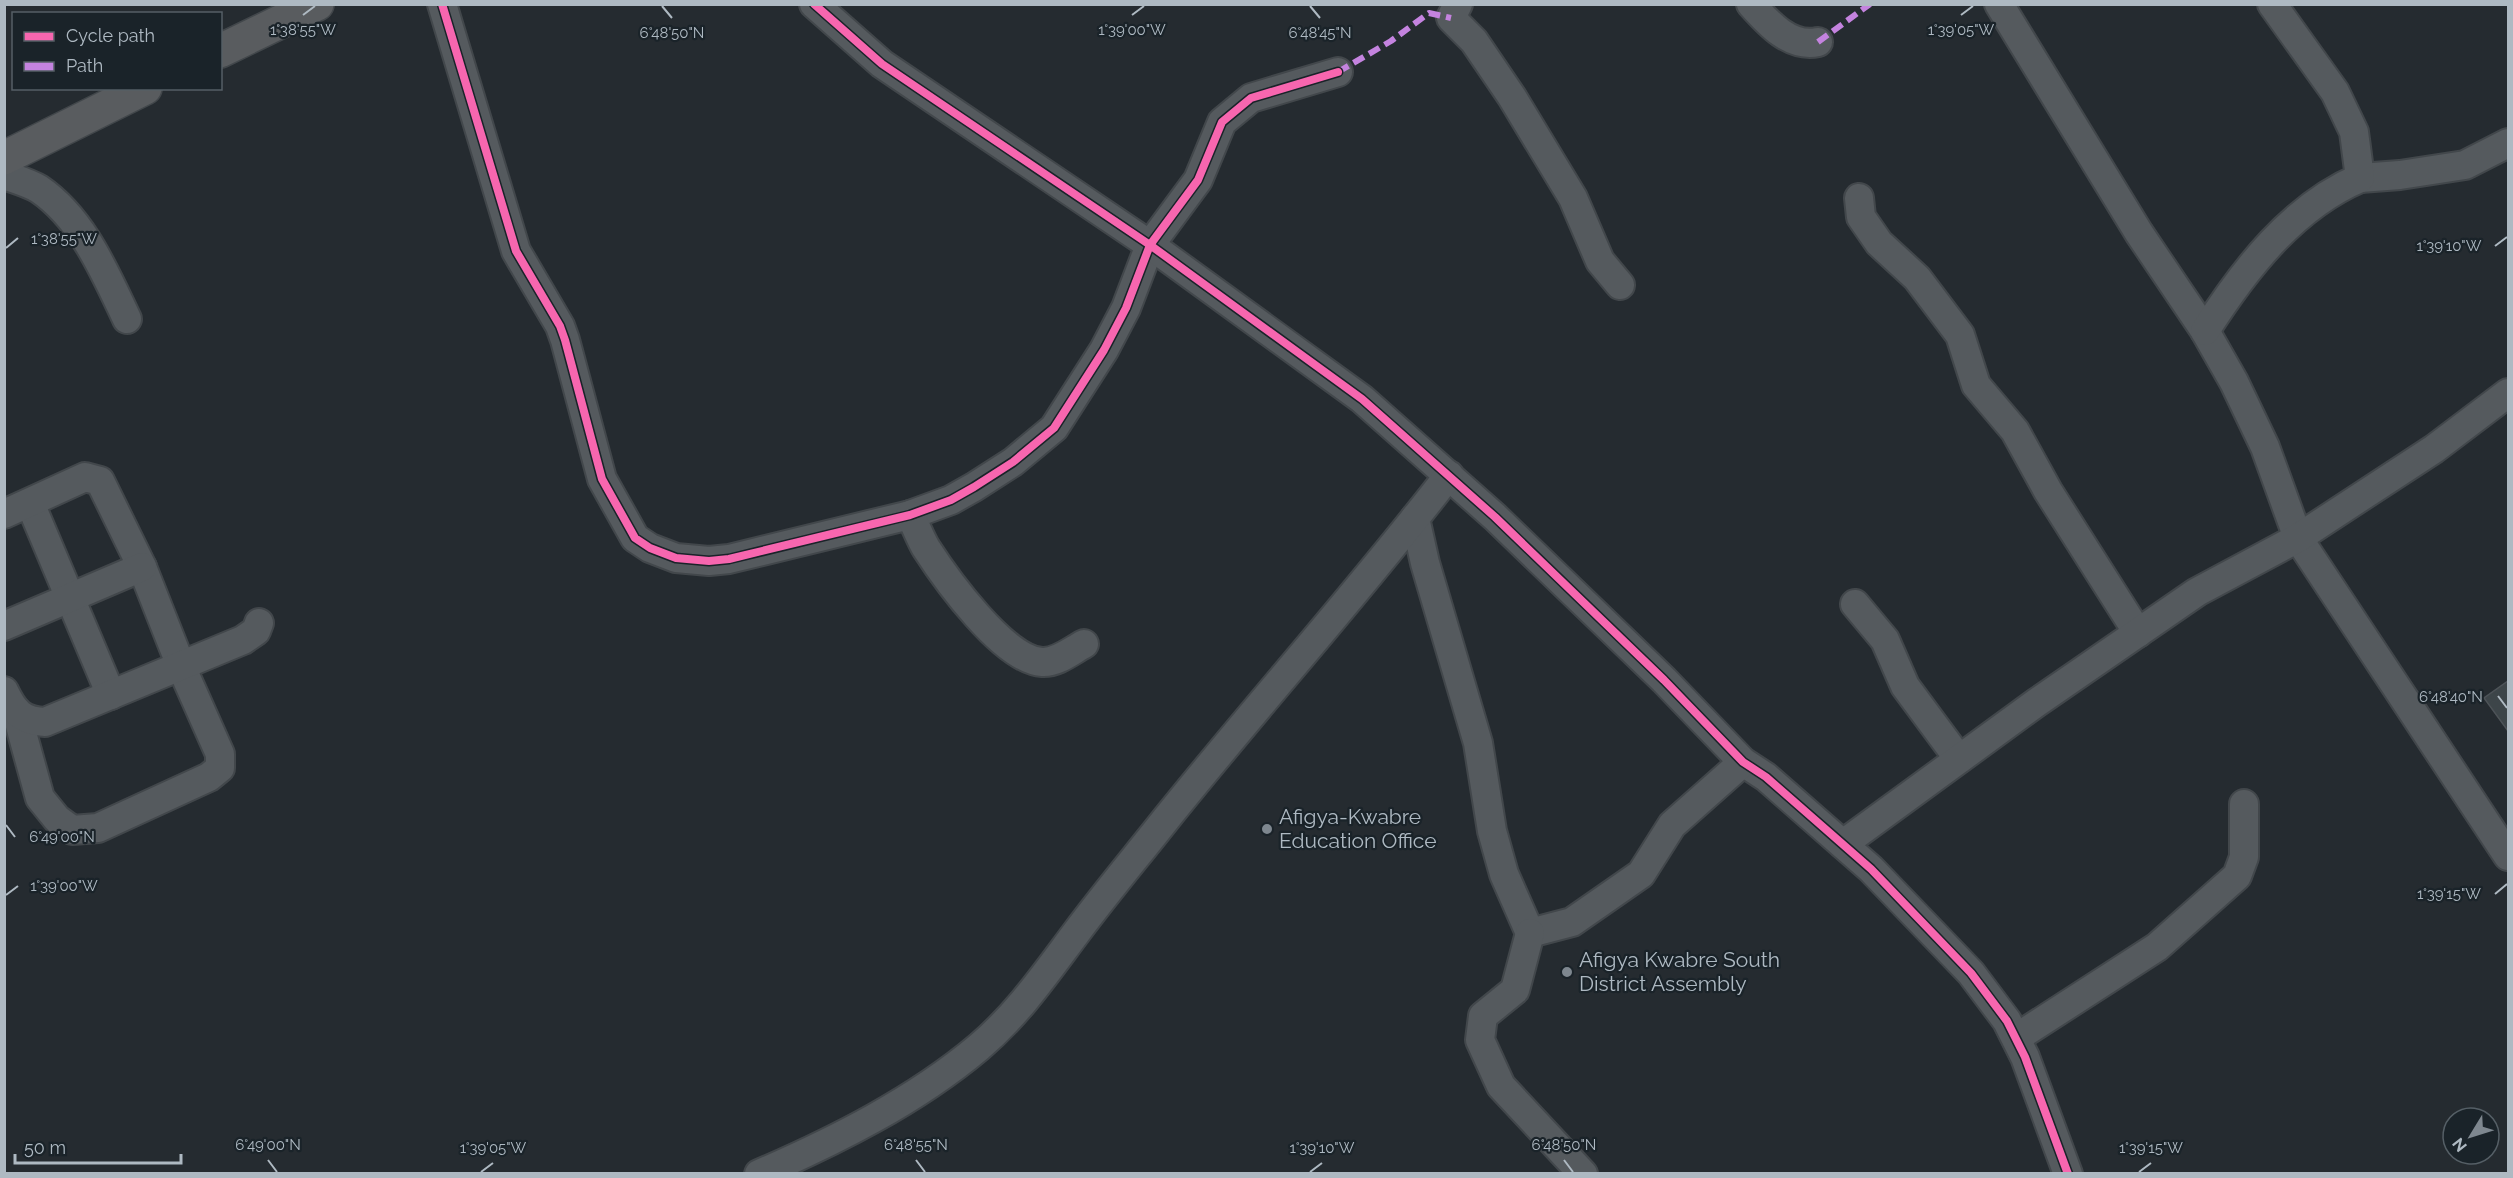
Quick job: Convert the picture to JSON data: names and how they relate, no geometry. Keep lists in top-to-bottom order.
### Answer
{
  "places": ["Afigya-Kwabre Education Office", "Afigya Kwabre South District Assembly"],
  "legend": ["Cycle path", "Path"],
  "scale_bar": "50 m",
  "north": "bottom left",
  "coordinates": [
    "1°38'55\"W",
    "1°39'00\"W",
    "1°39'05\"W",
    "6°48'50\"N",
    "6°48'45\"N",
    "1°39'10\"W",
    "6°48'40\"N",
    "6°49'00\"N",
    "1°39'15\"W",
    "6°48'55\"N"
  ]
}
